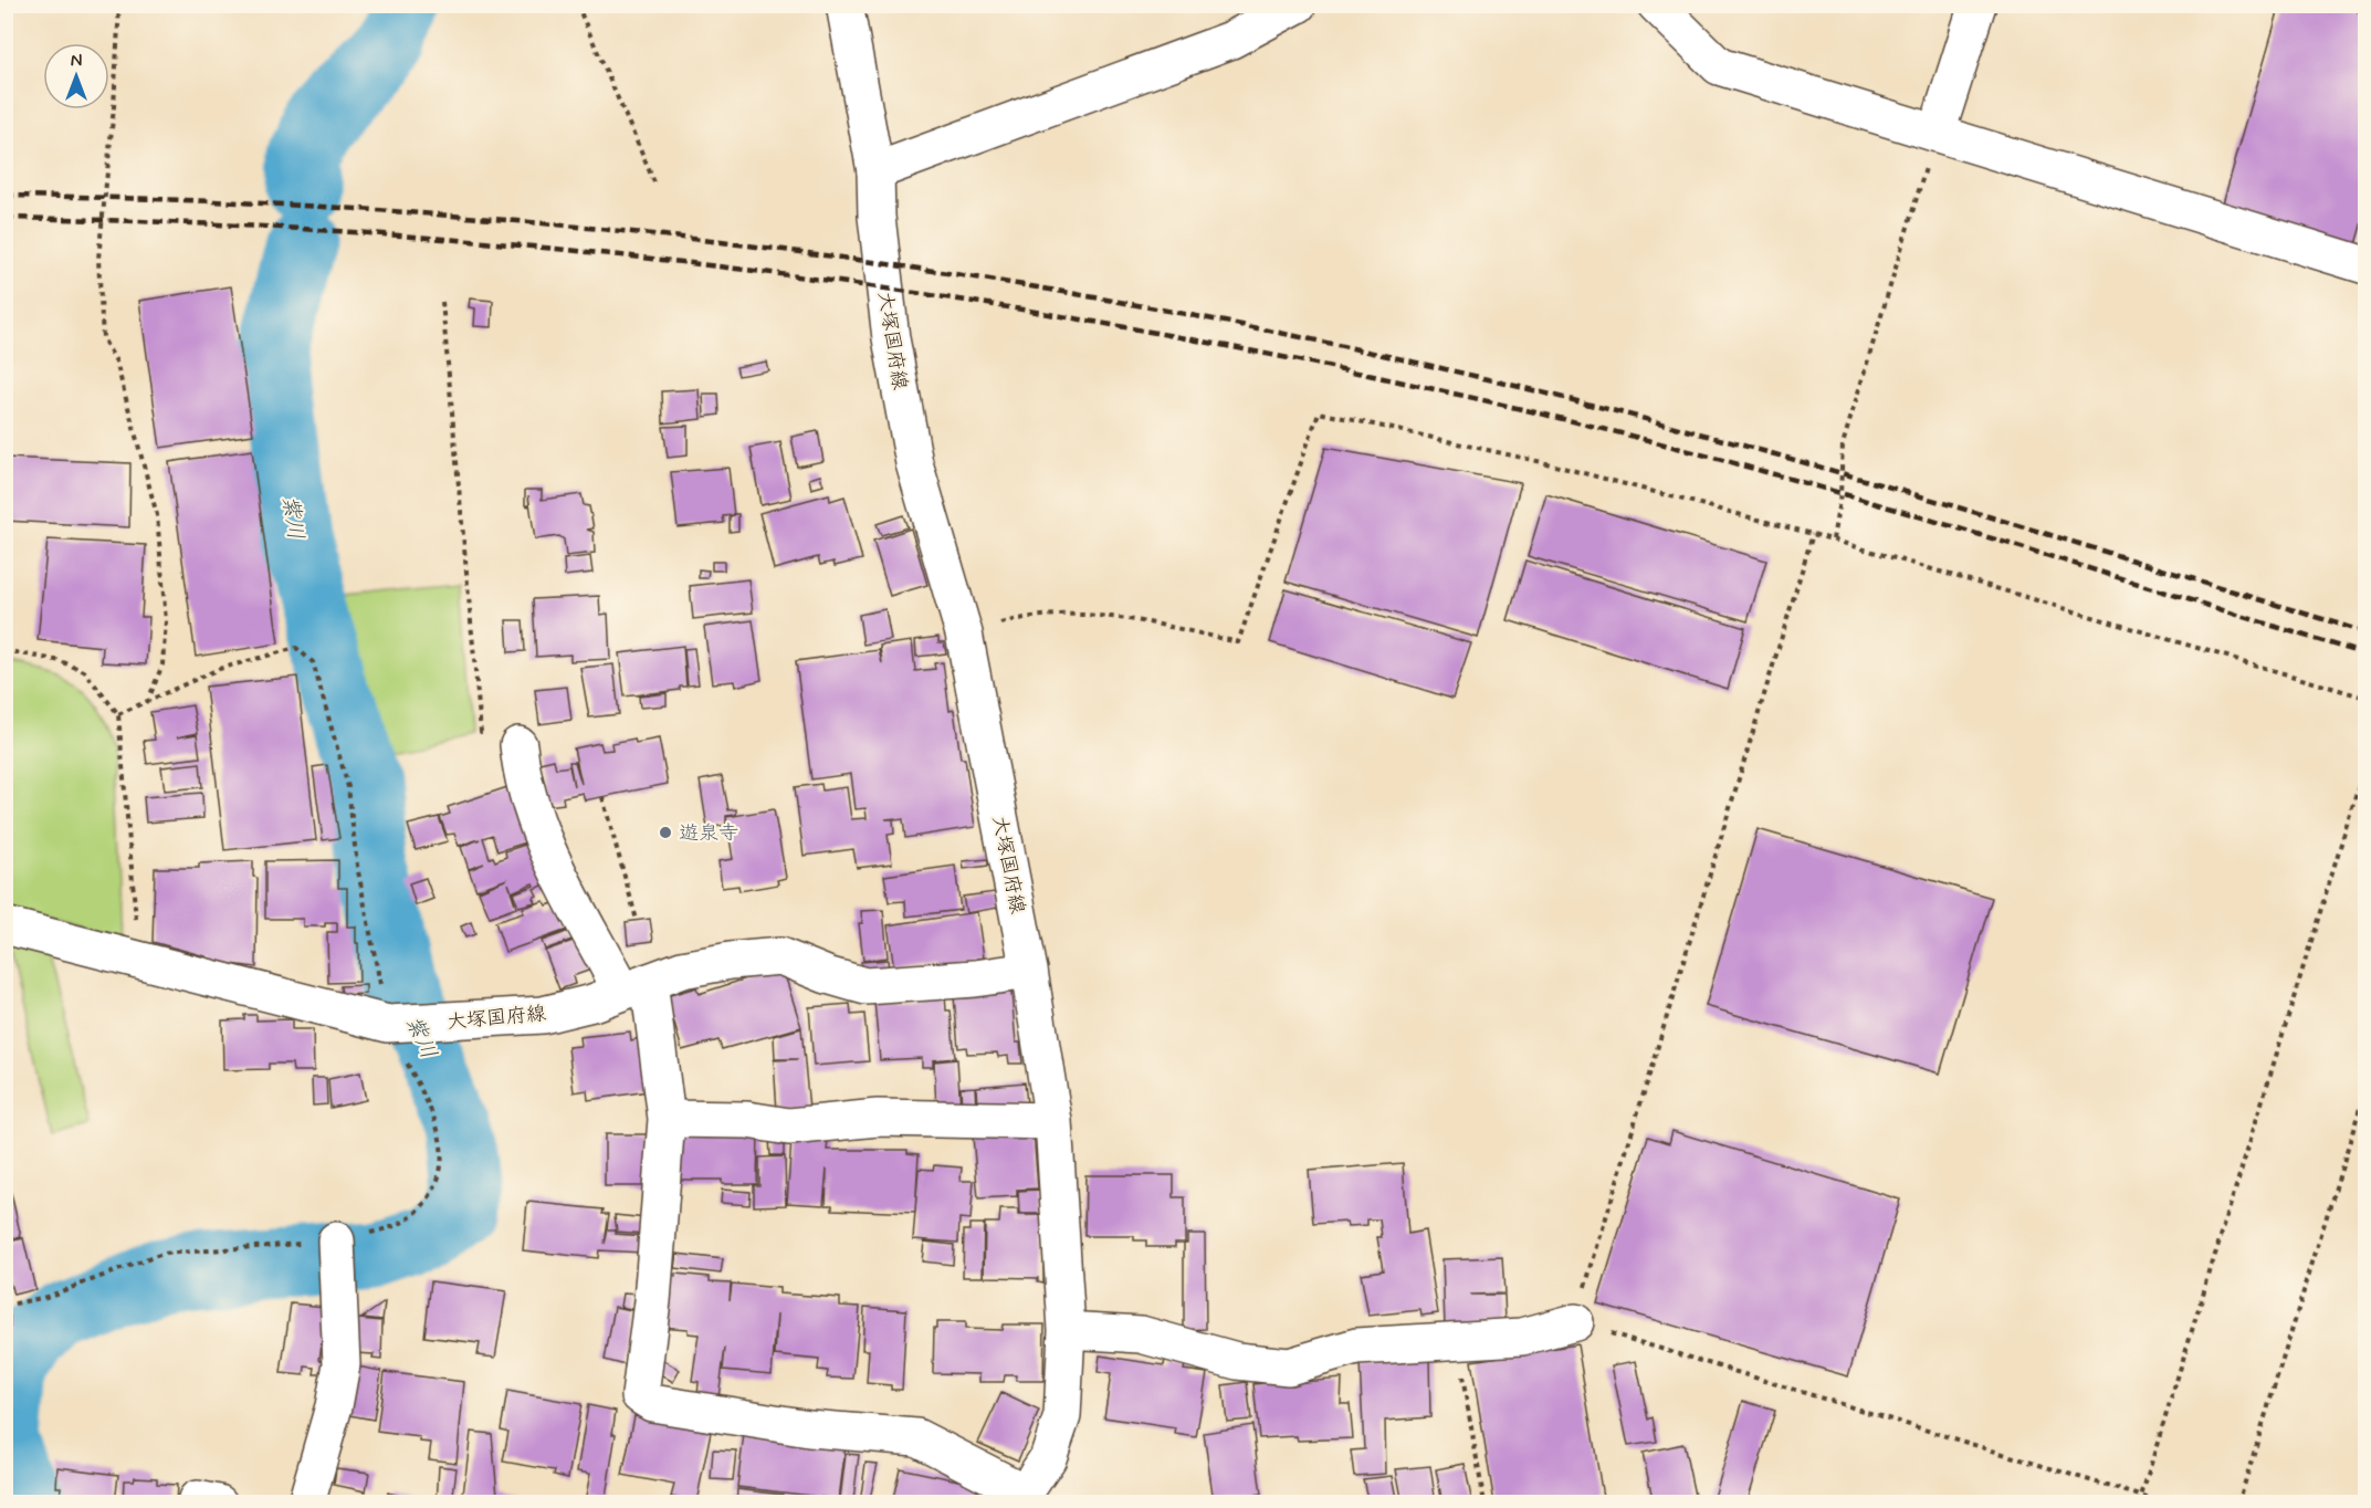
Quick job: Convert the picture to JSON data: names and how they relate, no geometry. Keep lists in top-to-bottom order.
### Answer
{
  "streets": {
    "street": ["大塚国府線"]
  },
  "water": ["紫川"],
  "places": ["遊泉寺"],
  "north": "top"
}
